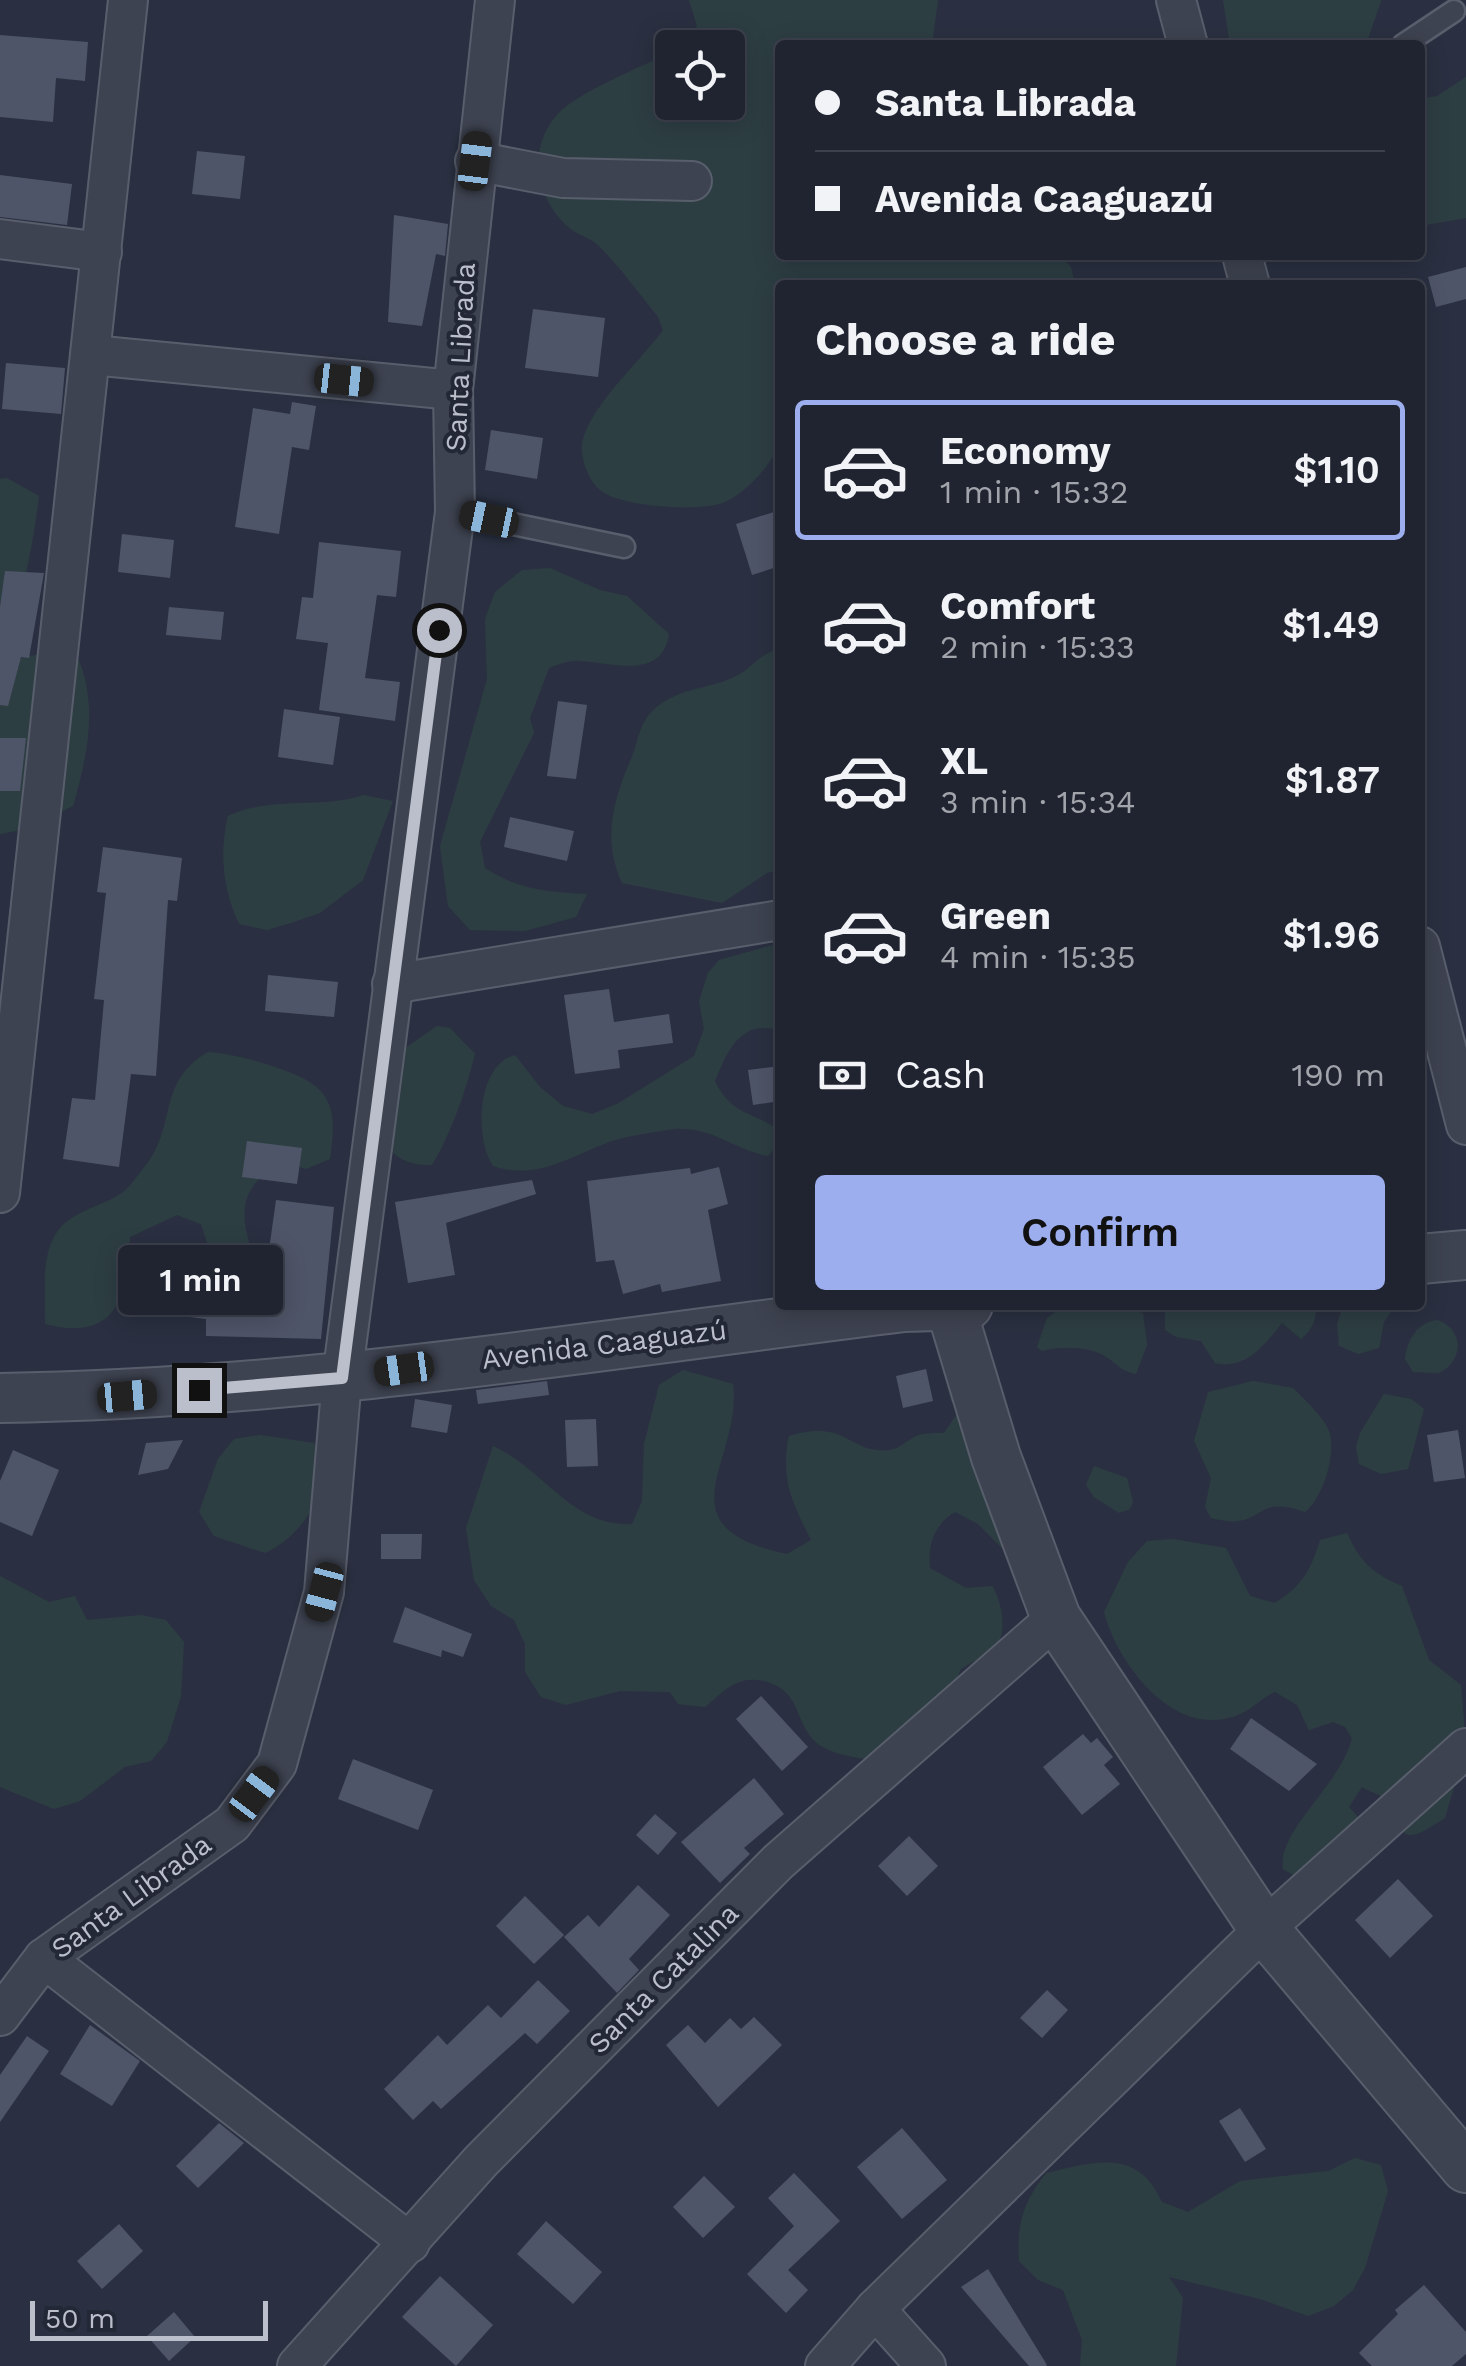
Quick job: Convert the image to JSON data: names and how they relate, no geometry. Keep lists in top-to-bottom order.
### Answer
{
  "streets": {
    "street": ["Santa Librada", "Avenida Caaguazú", "Santa Catalina"]
  },
  "crossings": [
    ["Santa Librada", "Avenida Caaguazú"]
  ],
  "scale_bar": "50 m",
  "page": {
    "banner": ["Santa Librada", "Avenida Caaguazú"],
    "heading": "Choose a ride",
    "list": [
      {
        "name": "Economy",
        "note": "1 min · 15:32",
        "value": "$1.10"
      },
      {
        "name": "Comfort",
        "note": "2 min · 15:33",
        "value": "$1.49"
      },
      {
        "name": "XL",
        "note": "3 min · 15:34",
        "value": "$1.87"
      },
      {
        "name": "Green",
        "note": "4 min · 15:35",
        "value": "$1.96"
      }
    ],
    "pay": ["Cash", "190 m"],
    "buttons": "Confirm",
    "bubble": "1 min",
    "scale": "50 m"
  }
}
